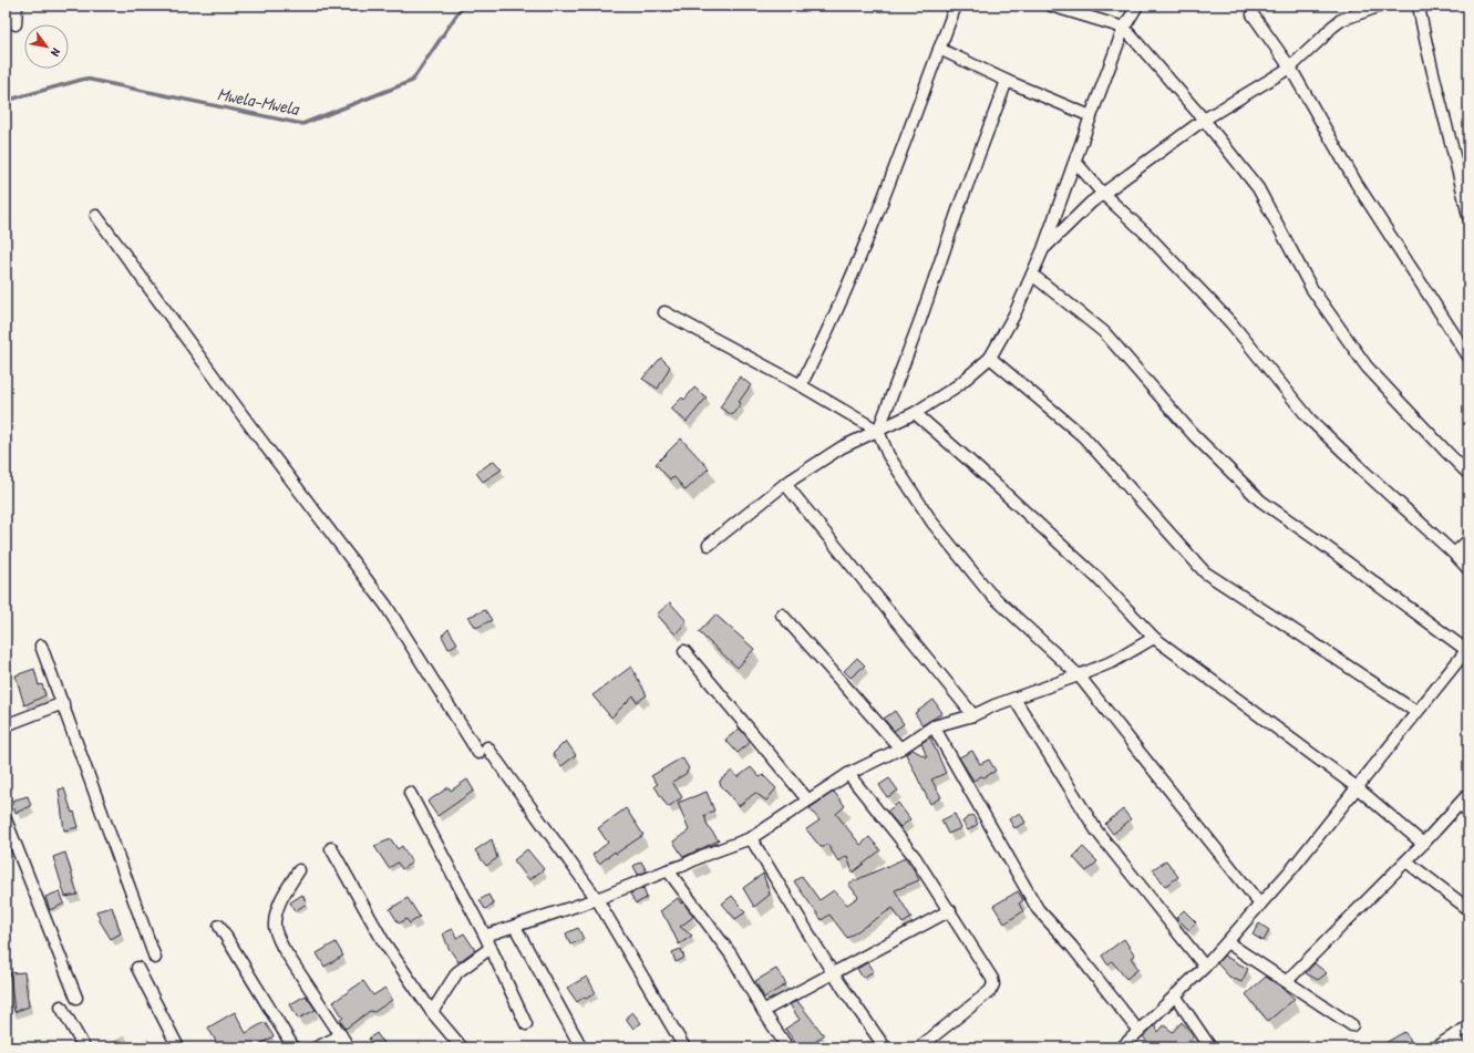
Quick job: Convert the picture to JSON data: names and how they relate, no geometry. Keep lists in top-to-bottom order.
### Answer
{
  "water": ["Mwela-Mwela"],
  "north": "bottom right"
}
